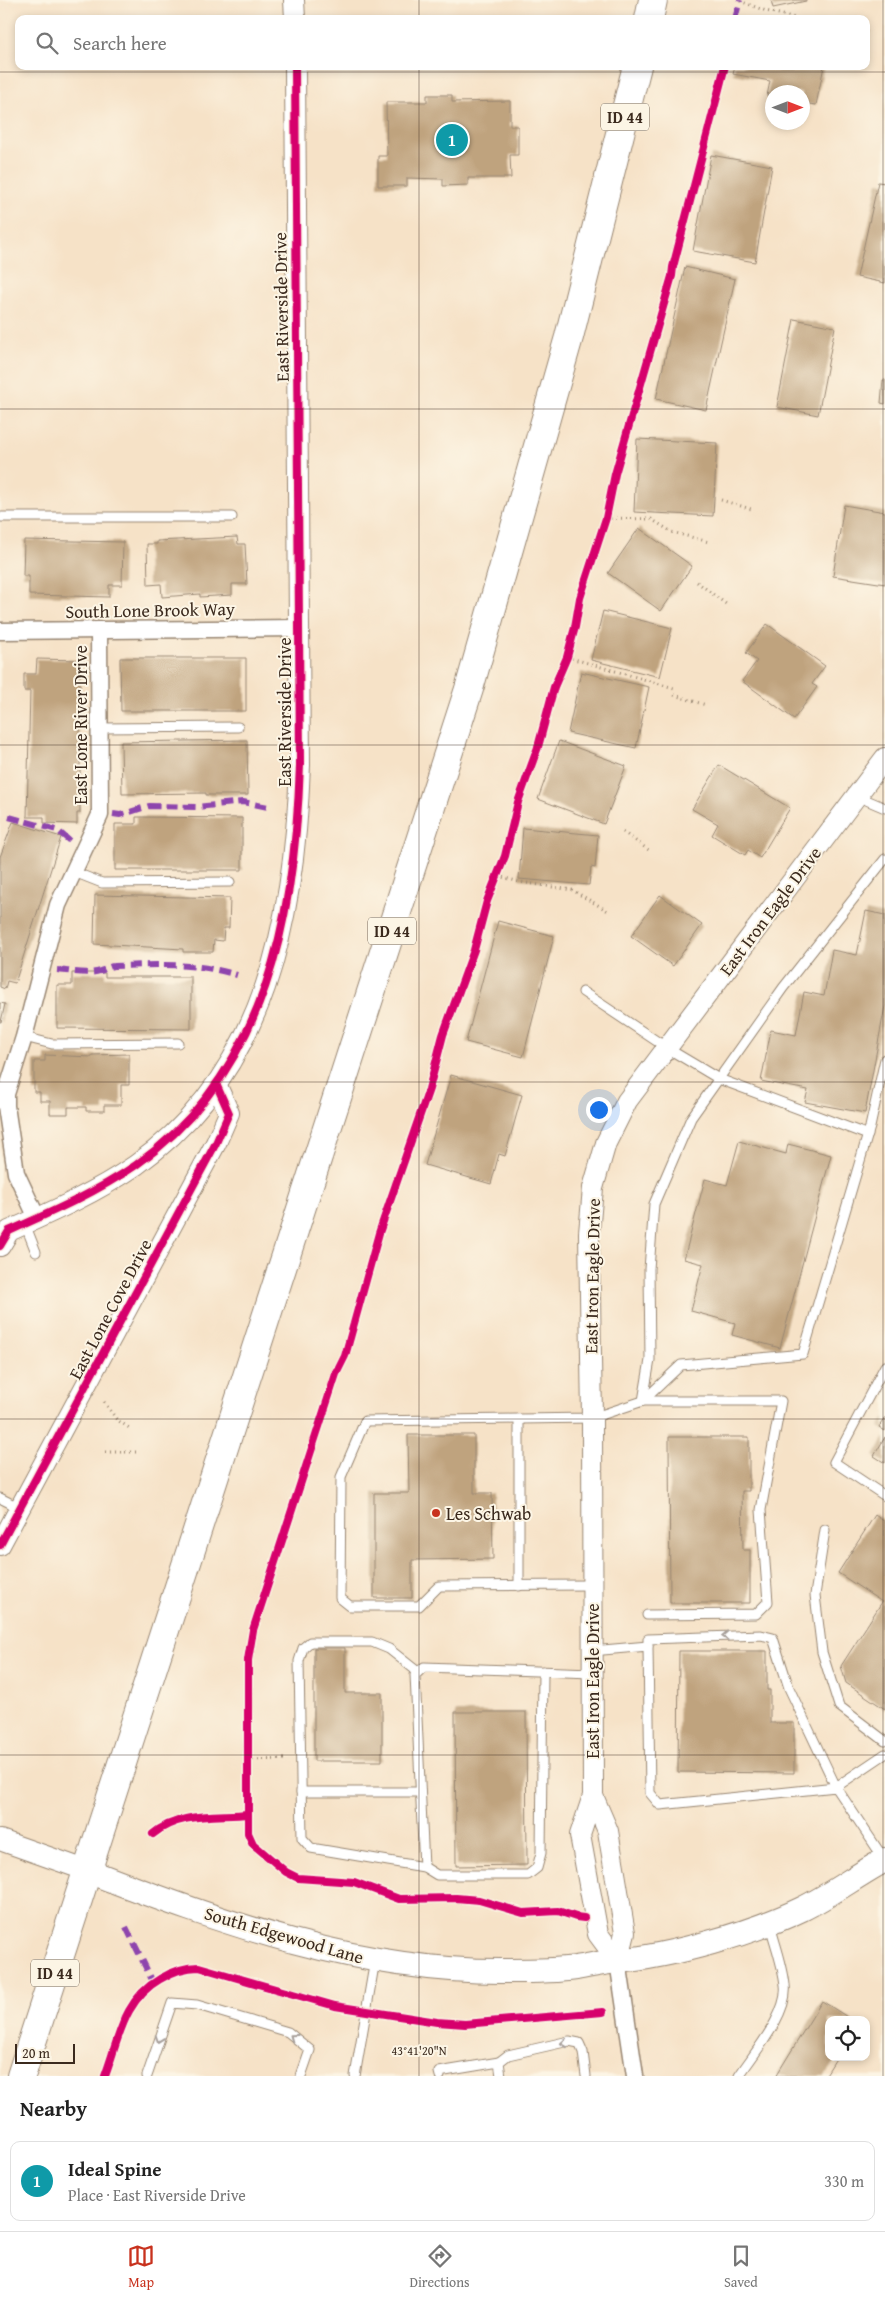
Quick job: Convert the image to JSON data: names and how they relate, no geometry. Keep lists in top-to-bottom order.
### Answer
{
  "streets": {
    "highway": ["ID 44"],
    "main road": ["South Edgewood Lane"],
    "street": [
      "East Riverside Drive",
      "South Lone Brook Way",
      "East Lone River Drive",
      "East Iron Eagle Drive",
      "East Lone Cove Drive"
    ]
  },
  "crossings": [
    ["ID 44", "South Edgewood Lane"],
    ["East Riverside Drive", "South Lone Brook Way"],
    ["East Riverside Drive", "East Lone River Drive"],
    ["East Riverside Drive", "East Lone Cove Drive"],
    ["South Lone Brook Way", "East Lone River Drive"],
    ["East Iron Eagle Drive", "South Edgewood Lane"]
  ],
  "places": ["Les Schwab"],
  "scale_bar": "20 m",
  "north": "right",
  "page": {
    "search": "Search here",
    "pins": "1",
    "scale": "20 m",
    "heading": "Nearby",
    "list": [
      {
        "mark": "1",
        "name": "Ideal Spine",
        "note": "Place · East Riverside Drive",
        "value": "330 m"
      }
    ],
    "nav": ["Map", "Directions", "Saved"]
  },
  "coordinates": ["43°41'20\"N"]
}
